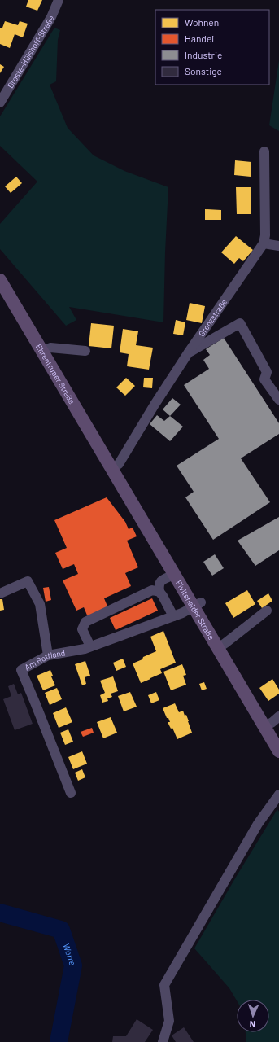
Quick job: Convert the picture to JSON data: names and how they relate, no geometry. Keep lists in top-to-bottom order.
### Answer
{
  "streets": {
    "main road": ["Ehrentruper Straße", "Pivitsheider Straße"],
    "street": ["Droste-Hülshoff-Straße", "Grenzstraße", "Am Rottland"]
  },
  "crossings": [
    ["Grenzstraße", "Ehrentruper Straße"],
    ["Grenzstraße", "Pivitsheider Straße"],
    ["Ehrentruper Straße", "Pivitsheider Straße"],
    ["Pivitsheider Straße", "Am Rottland"]
  ],
  "water": ["Werre"],
  "legend": [
    "Wohnen",
    "Handel",
    "Industrie",
    "Sonstige"
  ],
  "north": "bottom"
}
